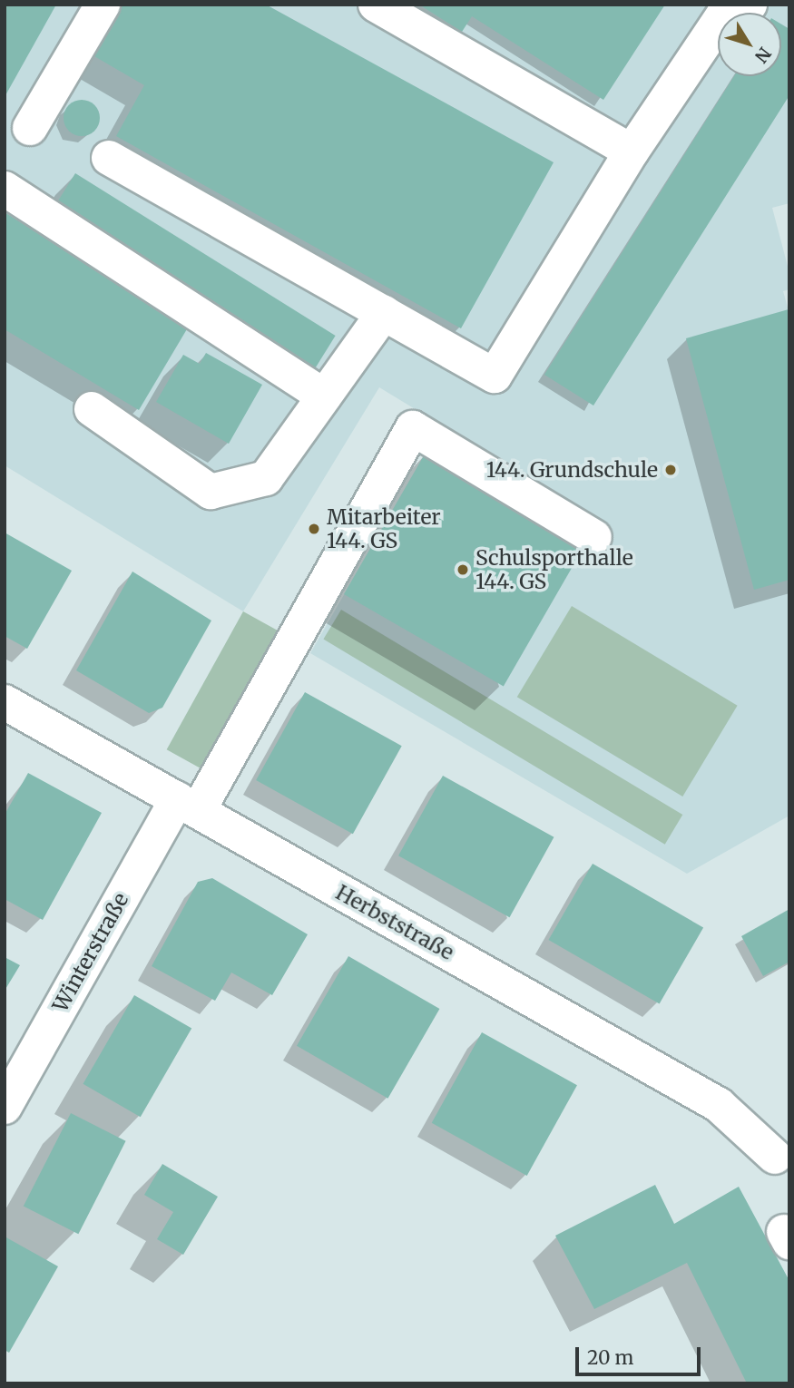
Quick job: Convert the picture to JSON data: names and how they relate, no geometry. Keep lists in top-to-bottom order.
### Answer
{
  "streets": {
    "street": ["Herbststraße", "Winterstraße"]
  },
  "crossings": [
    ["Herbststraße", "Winterstraße"]
  ],
  "places": ["144. Grundschule", "Mitarbeiter 144. GS", "Schulsporthalle 144. GS"],
  "scale_bar": "20 m",
  "north": "bottom right"
}
